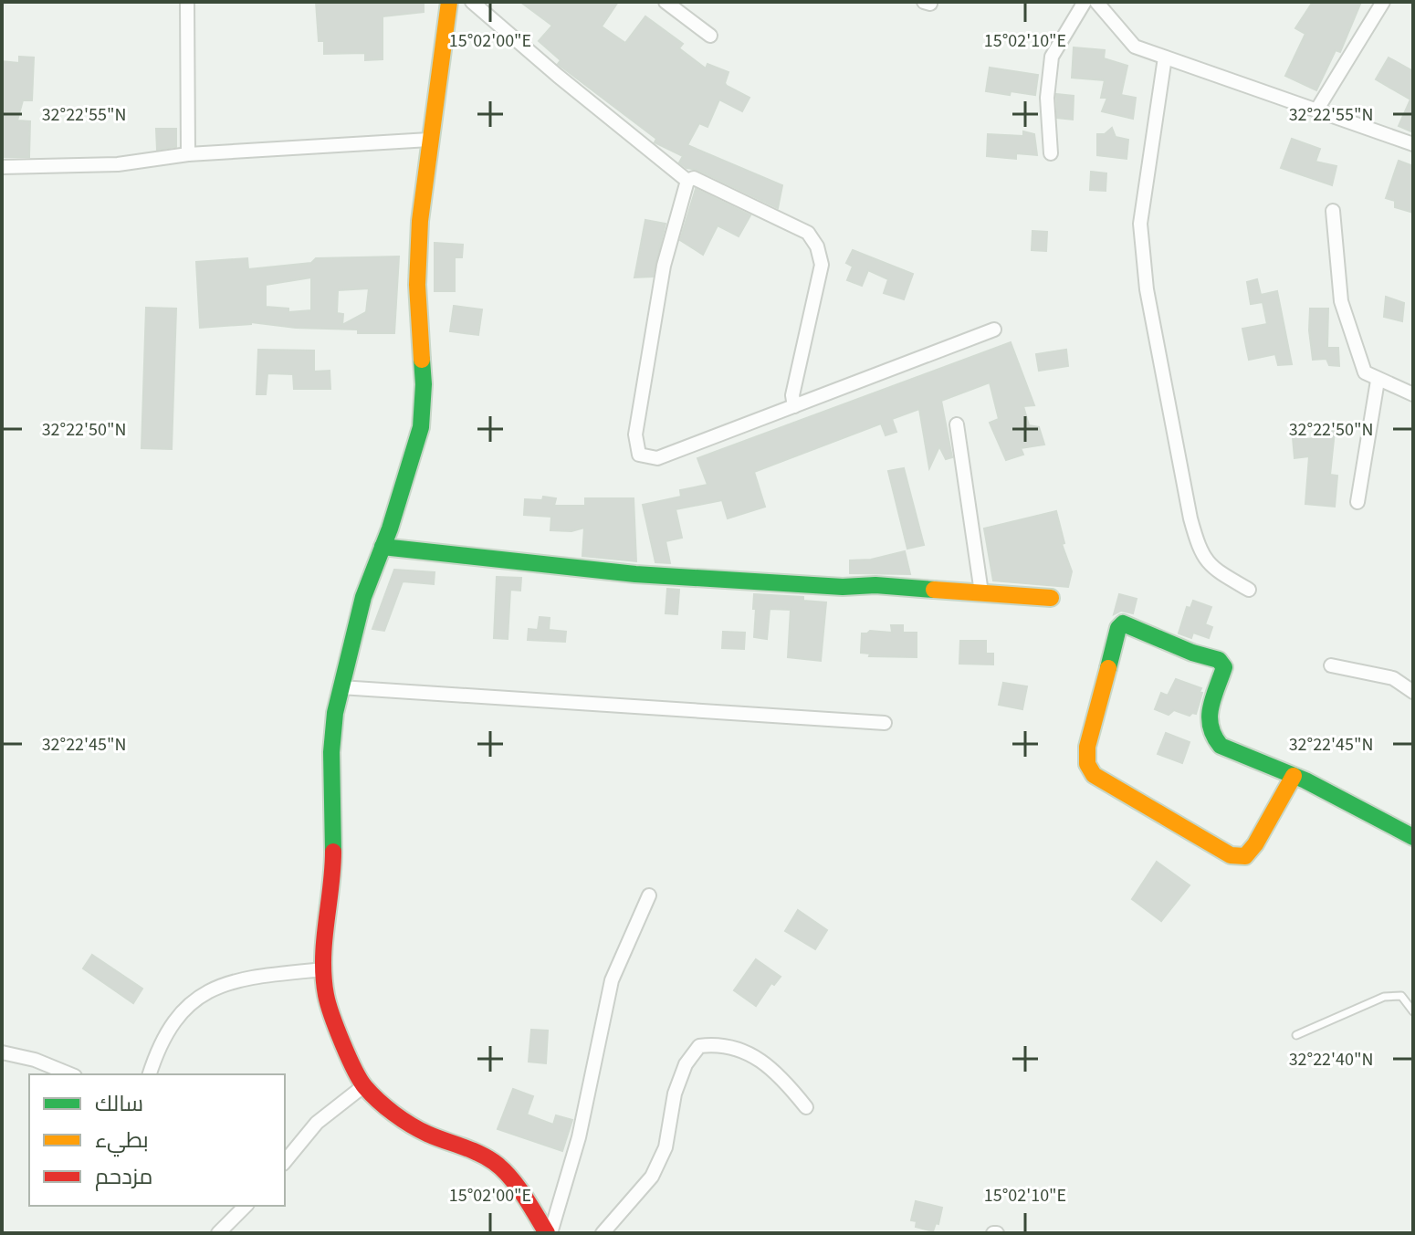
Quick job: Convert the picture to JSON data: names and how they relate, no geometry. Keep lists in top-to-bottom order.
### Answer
{
  "legend": ["سالك", "بطيء", "مزدحم"],
  "coordinates": [
    "15°02'00\"E",
    "15°02'10\"E",
    "32°22'55\"N",
    "32°22'50\"N",
    "32°22'45\"N",
    "32°22'40\"N"
  ]
}
